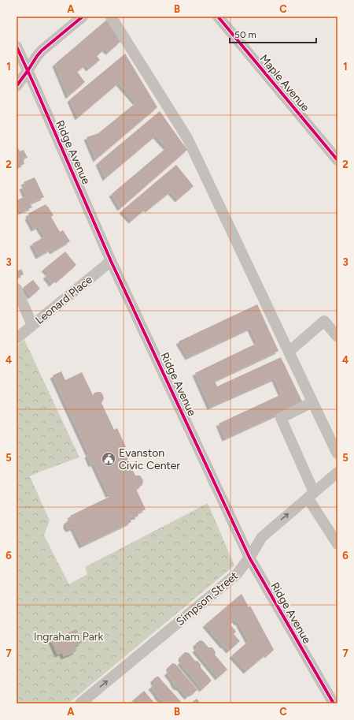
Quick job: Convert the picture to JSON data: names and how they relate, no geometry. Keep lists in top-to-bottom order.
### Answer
{
  "streets": {
    "street": [
      "Maple Avenue",
      "Ridge Avenue",
      "Leonard Place",
      "Simpson Street"
    ]
  },
  "crossings": [
    ["Ridge Avenue", "Leonard Place"],
    ["Ridge Avenue", "Simpson Street"]
  ],
  "one_way": ["Simpson Street"],
  "parks": ["Ingraham Park"],
  "places": {
    "public building": ["Evanston Civic Center"]
  },
  "scale_bar": "50 m",
  "grid": {
    "columns": ["A", "B", "C"],
    "rows": [
      "1",
      "2",
      "3",
      "4",
      "5",
      "6",
      "7"
    ]
  }
}
